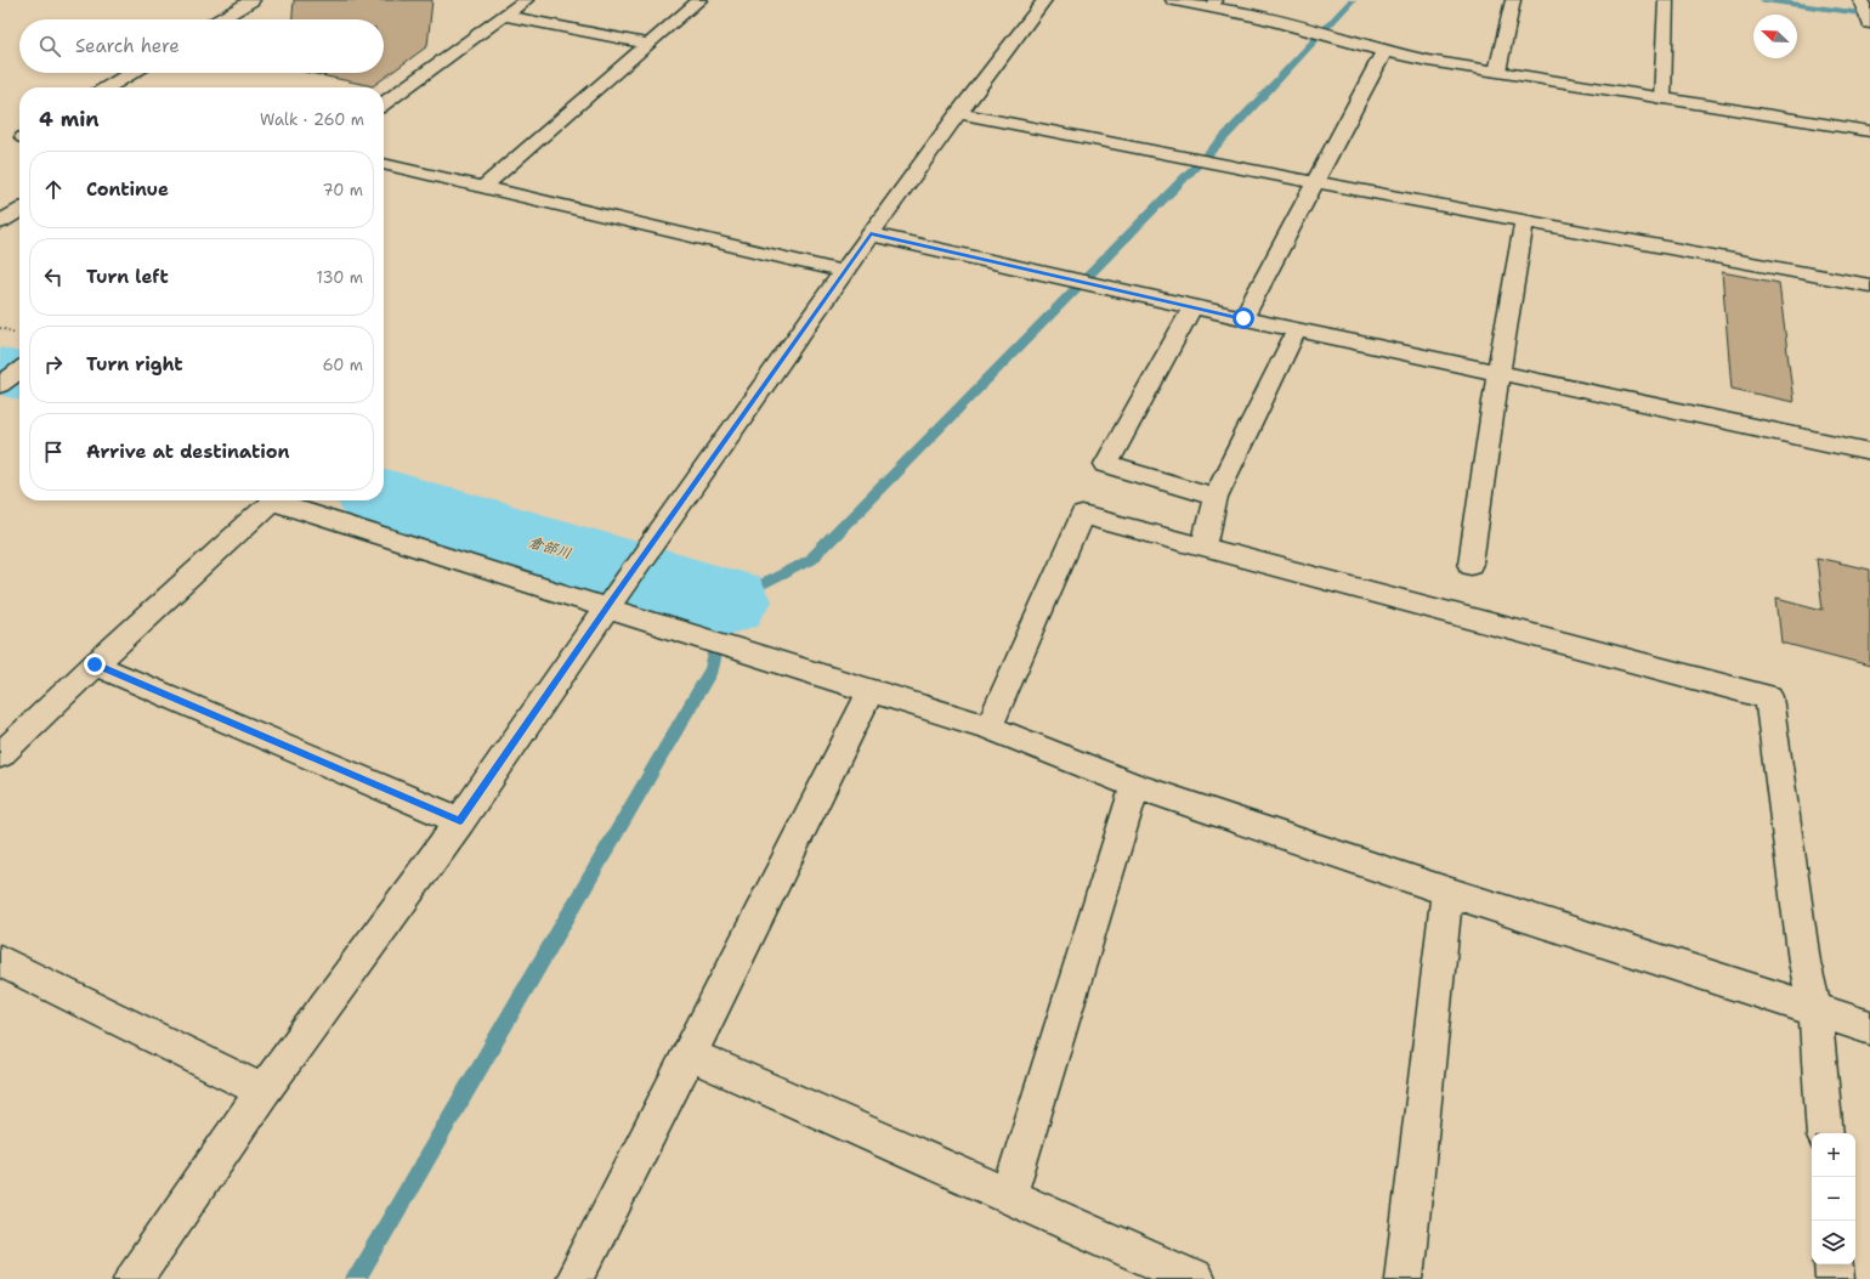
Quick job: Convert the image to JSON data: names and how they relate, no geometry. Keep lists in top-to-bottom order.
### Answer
{
  "water": ["倉部川"],
  "north": "top left",
  "page": {
    "search": "Search here",
    "heading": ["4 min", "Walk · 260 m"],
    "list": [
      ["Continue", "70 m"],
      ["Turn left", "130 m"],
      ["Turn right", "60 m"],
      "Arrive at destination"
    ],
    "map_buttons": ["+", "−"]
  }
}
